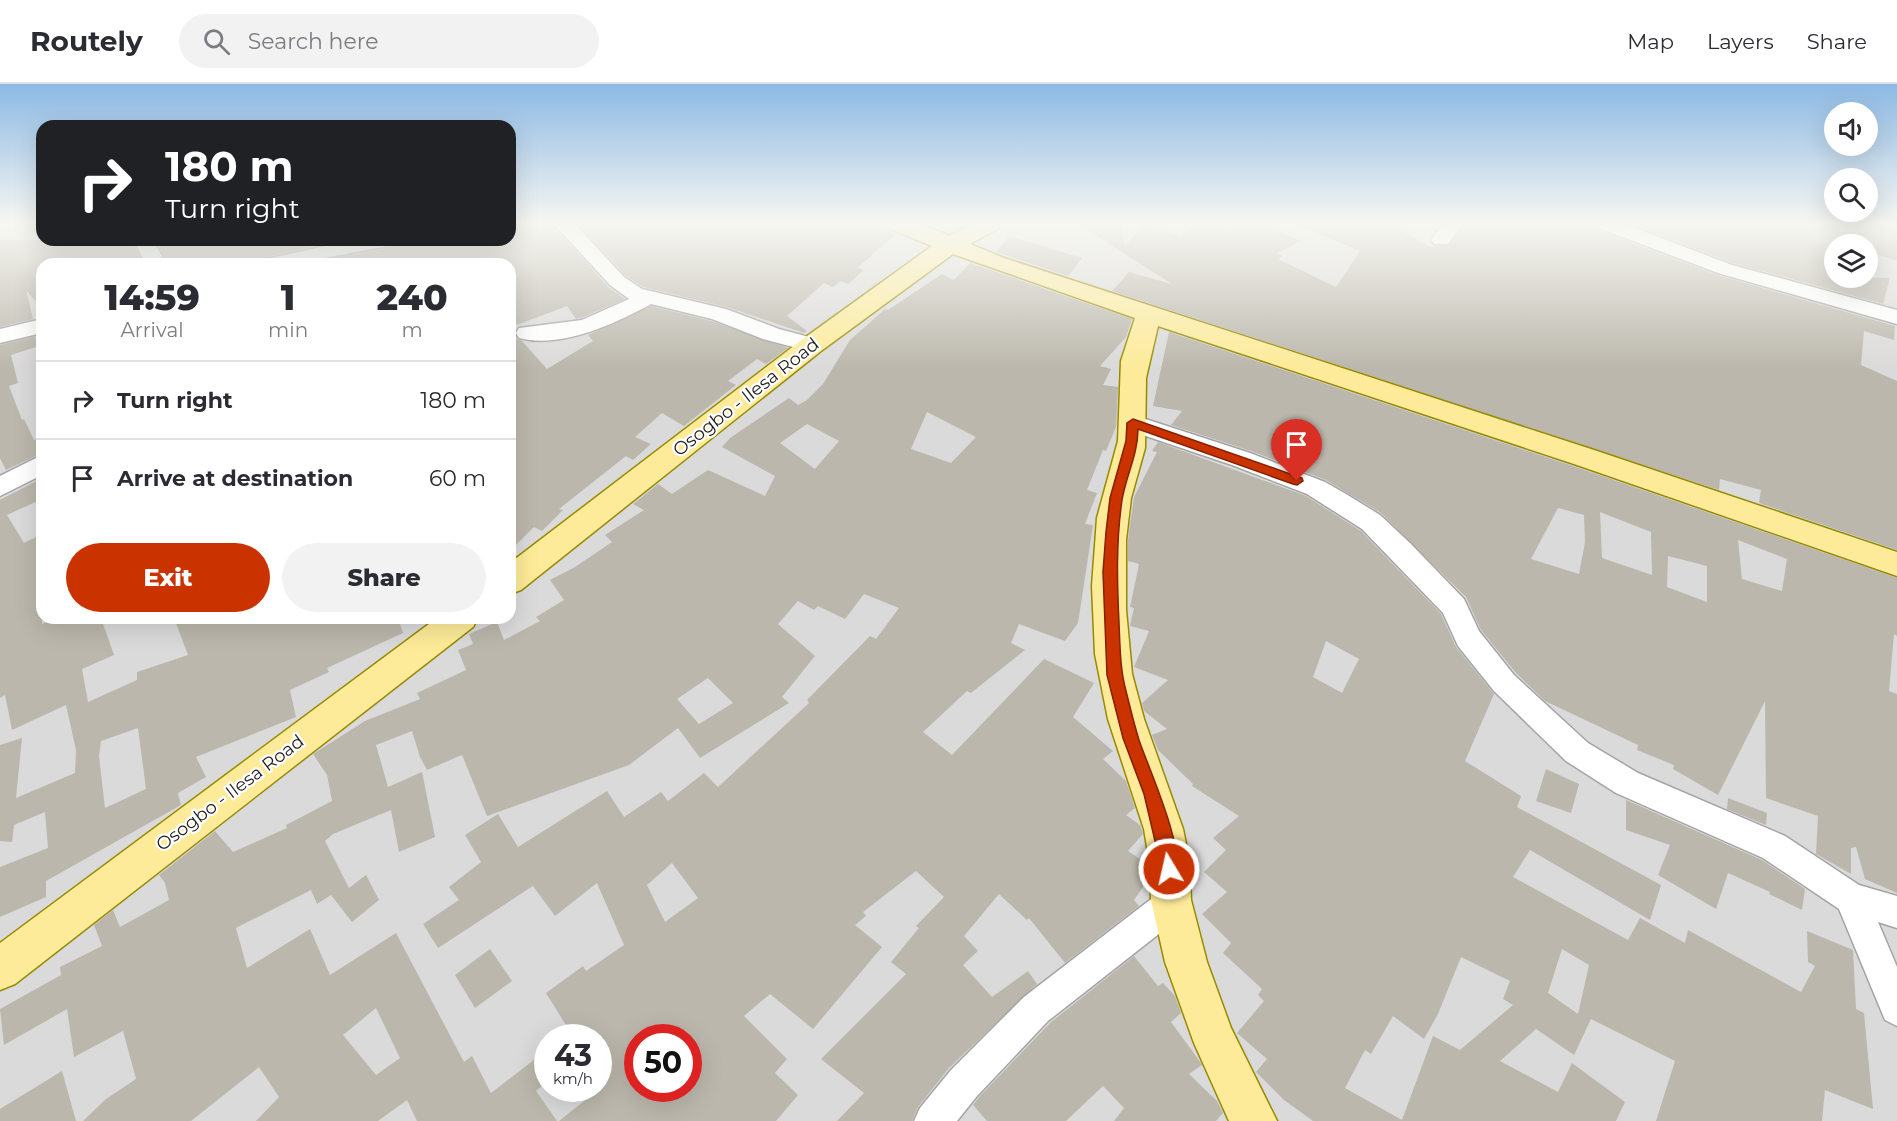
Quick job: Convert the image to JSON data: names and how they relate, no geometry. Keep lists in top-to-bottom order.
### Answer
{
  "streets": {
    "main road": ["Osogbo - Ilesa Road"]
  },
  "page": {
    "header": "Routely",
    "search": "Search here",
    "nav": ["Map", "Layers", "Share"],
    "turn": ["180 m", "Turn right"],
    "eta": [
      "14:59",
      "Arrival",
      "1",
      "min",
      "240",
      "m"
    ],
    "list": [
      {
        "name": "Turn right",
        "value": "180 m"
      },
      {
        "name": "Arrive at destination",
        "value": "60 m"
      }
    ],
    "buttons": ["Exit", "Share"],
    "speed": "43 km/h",
    "limit": "50"
  }
}
